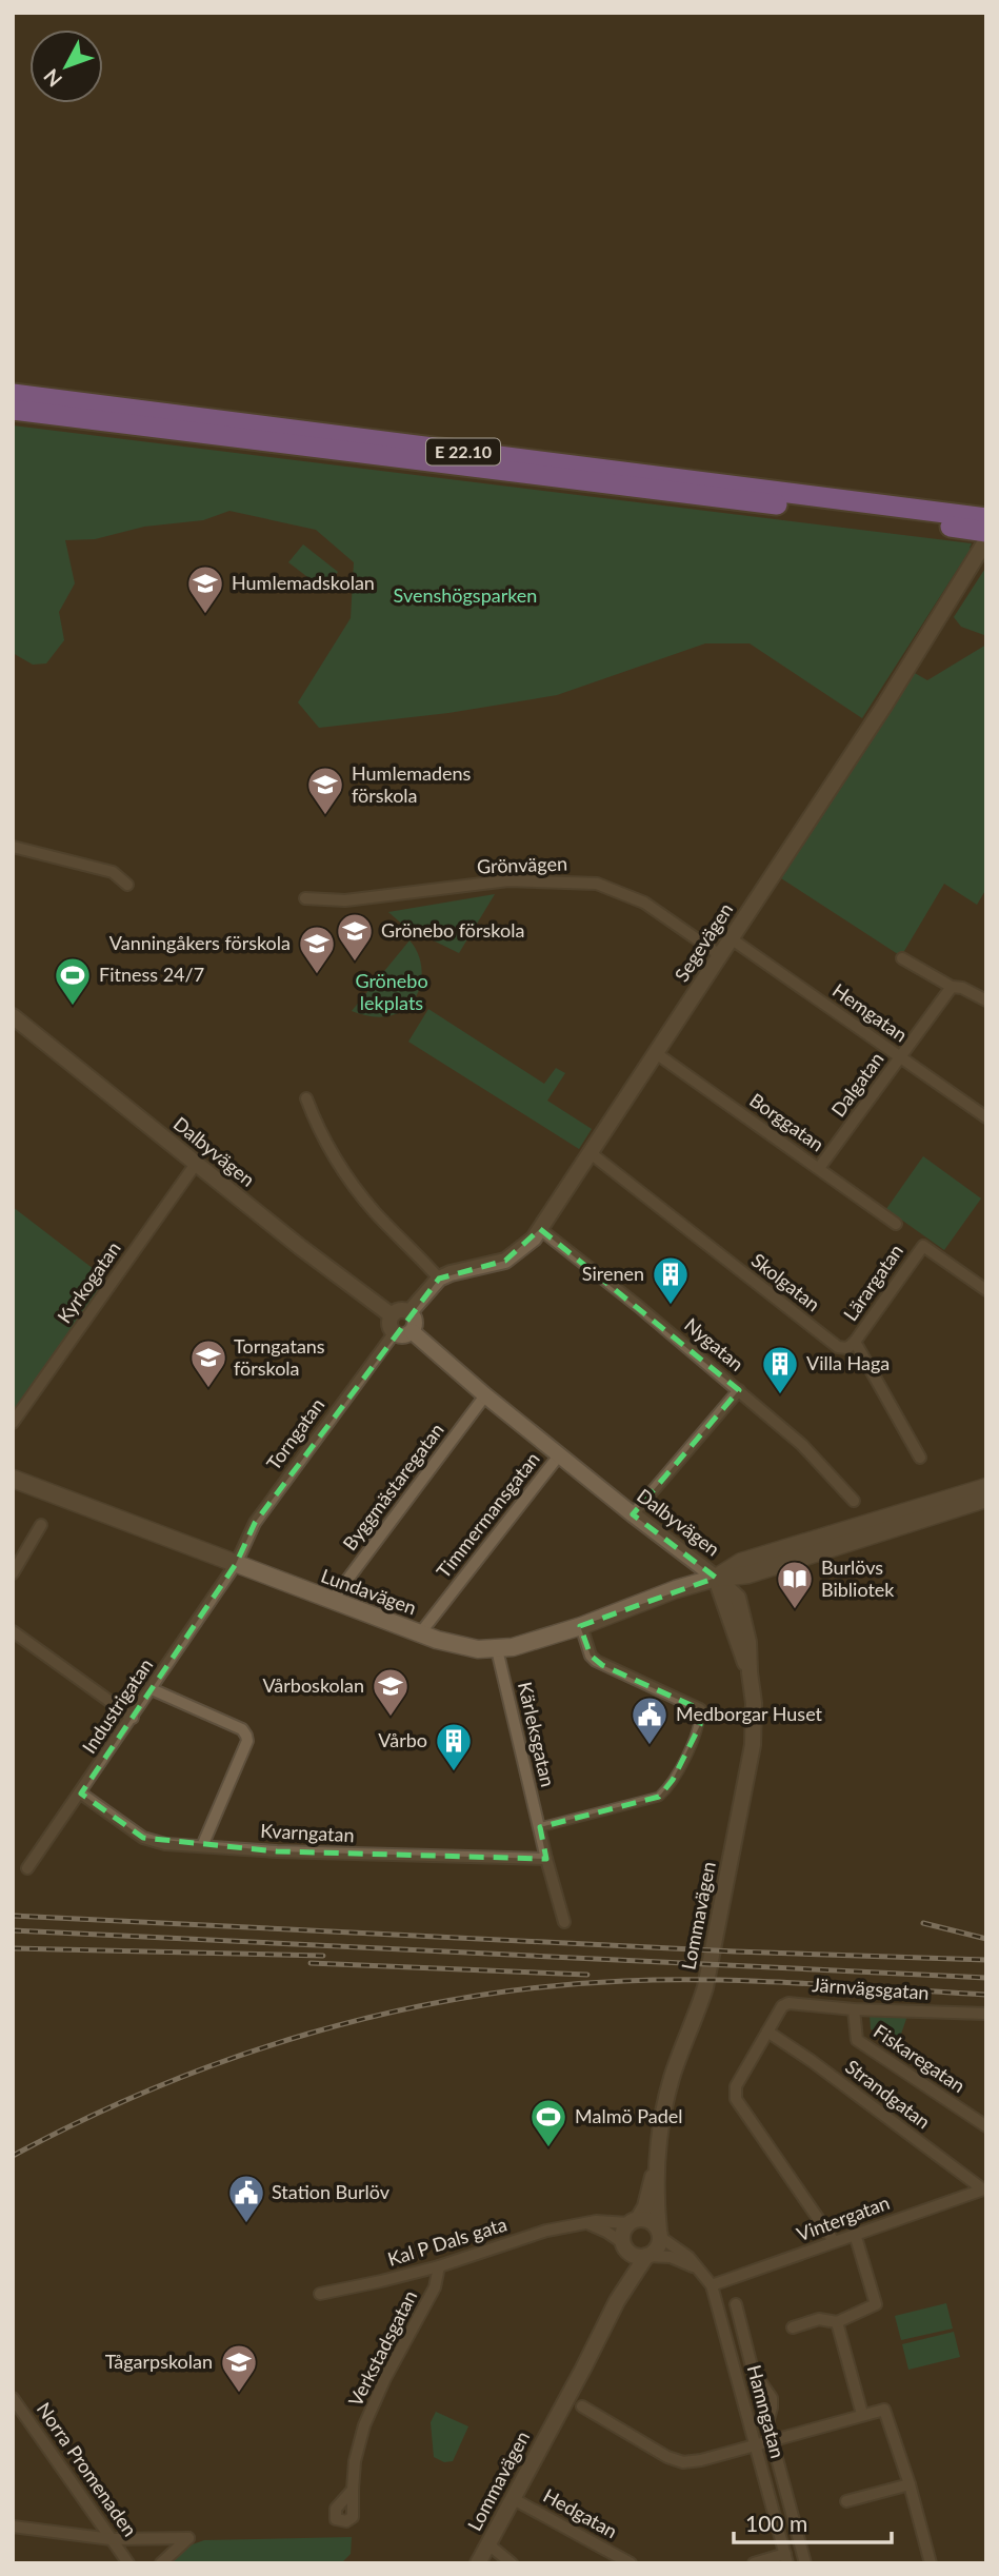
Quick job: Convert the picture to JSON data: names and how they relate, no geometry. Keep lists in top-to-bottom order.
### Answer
{
  "streets": {
    "highway": ["E 22.10"],
    "main road": ["Lundavägen"],
    "street": [
      "Grönvägen",
      "Segevägen",
      "Hemgatan",
      "Dalgatan",
      "Borggatan",
      "Dalbyvägen",
      "Kyrkogatan",
      "Skolgatan",
      "Lärargatan",
      "Nygatan",
      "Torngatan",
      "Byggmästaregatan",
      "Timmermansgatan",
      "Industrigatan",
      "Kärleksgatan",
      "Kvarngatan",
      "Lommavägen",
      "Järnvägsgatan",
      "Fiskaregatan",
      "Strandgatan",
      "Vintergatan",
      "Kal P Dals gata",
      "Verkstadsgatan",
      "Hamngatan",
      "Norra Promenaden",
      "Hedgatan"
    ]
  },
  "crossings": [
    ["Grönvägen", "Segevägen"],
    ["Segevägen", "Hemgatan"],
    ["Segevägen", "Borggatan"],
    ["Segevägen", "Skolgatan"],
    ["Segevägen", "Nygatan"],
    ["Hemgatan", "Dalgatan"],
    ["Dalgatan", "Borggatan"],
    ["Dalbyvägen", "Kyrkogatan"],
    ["Dalbyvägen", "Torngatan"],
    ["Dalbyvägen", "Byggmästaregatan"],
    ["Dalbyvägen", "Timmermansgatan"],
    ["Dalbyvägen", "Lundavägen"],
    ["Dalbyvägen", "Lommavägen"],
    ["Skolgatan", "Lärargatan"],
    ["Torngatan", "Lundavägen"],
    ["Torngatan", "Industrigatan"],
    ["Byggmästaregatan", "Lundavägen"],
    ["Timmermansgatan", "Lundavägen"],
    ["Lundavägen", "Industrigatan"],
    ["Lundavägen", "Kärleksgatan"],
    ["Lundavägen", "Lommavägen"],
    ["Industrigatan", "Kvarngatan"],
    ["Kärleksgatan", "Kvarngatan"],
    ["Lommavägen", "Kal P Dals gata"],
    ["Lommavägen", "Hamngatan"],
    ["Lommavägen", "Hedgatan"],
    ["Järnvägsgatan", "Fiskaregatan"],
    ["Järnvägsgatan", "Strandgatan"],
    ["Strandgatan", "Vintergatan"],
    ["Vintergatan", "Hamngatan"],
    ["Kal P Dals gata", "Verkstadsgatan"],
    ["Kal P Dals gata", "Hamngatan"]
  ],
  "parks": ["Svenshögsparken", "Grönebo lekplats"],
  "places": {
    "school or university": [
      "Humlemadskolan",
      "Humlemadens förskola",
      "Grönebo förskola",
      "Vanningåkers förskola",
      "Torngatans förskola",
      "Vårboskolan",
      "Tågarpskolan"
    ],
    "sports": ["Fitness 24/7", "Malmö Padel"],
    "building": ["Sirenen", "Villa Haga", "Vårbo"],
    "library": ["Burlövs Bibliotek"],
    "public building": ["Medborgar Huset", "Station Burlöv"]
  },
  "scale_bar": "100 m",
  "north": "bottom left"
}
